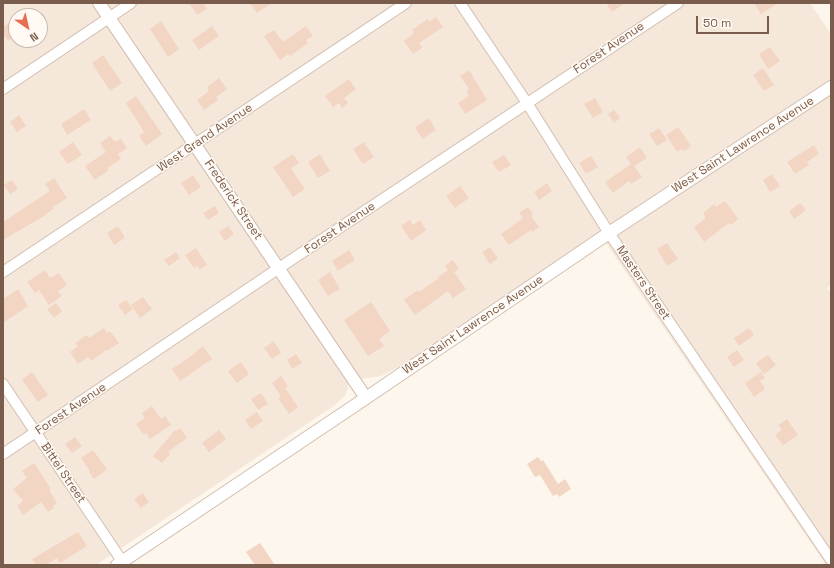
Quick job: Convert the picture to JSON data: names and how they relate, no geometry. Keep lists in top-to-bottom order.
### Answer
{
  "streets": {
    "street": [
      "Forest Avenue",
      "West Grand Avenue",
      "West Saint Lawrence Avenue",
      "Frederick Street",
      "Masters Street",
      "Bittel Street"
    ]
  },
  "crossings": [
    ["Forest Avenue", "Frederick Street"],
    ["Forest Avenue", "Masters Street"],
    ["Forest Avenue", "Bittel Street"],
    ["West Grand Avenue", "Frederick Street"],
    ["West Saint Lawrence Avenue", "Frederick Street"],
    ["West Saint Lawrence Avenue", "Masters Street"],
    ["West Saint Lawrence Avenue", "Bittel Street"]
  ],
  "scale_bar": "50 m",
  "north": "bottom right"
}
